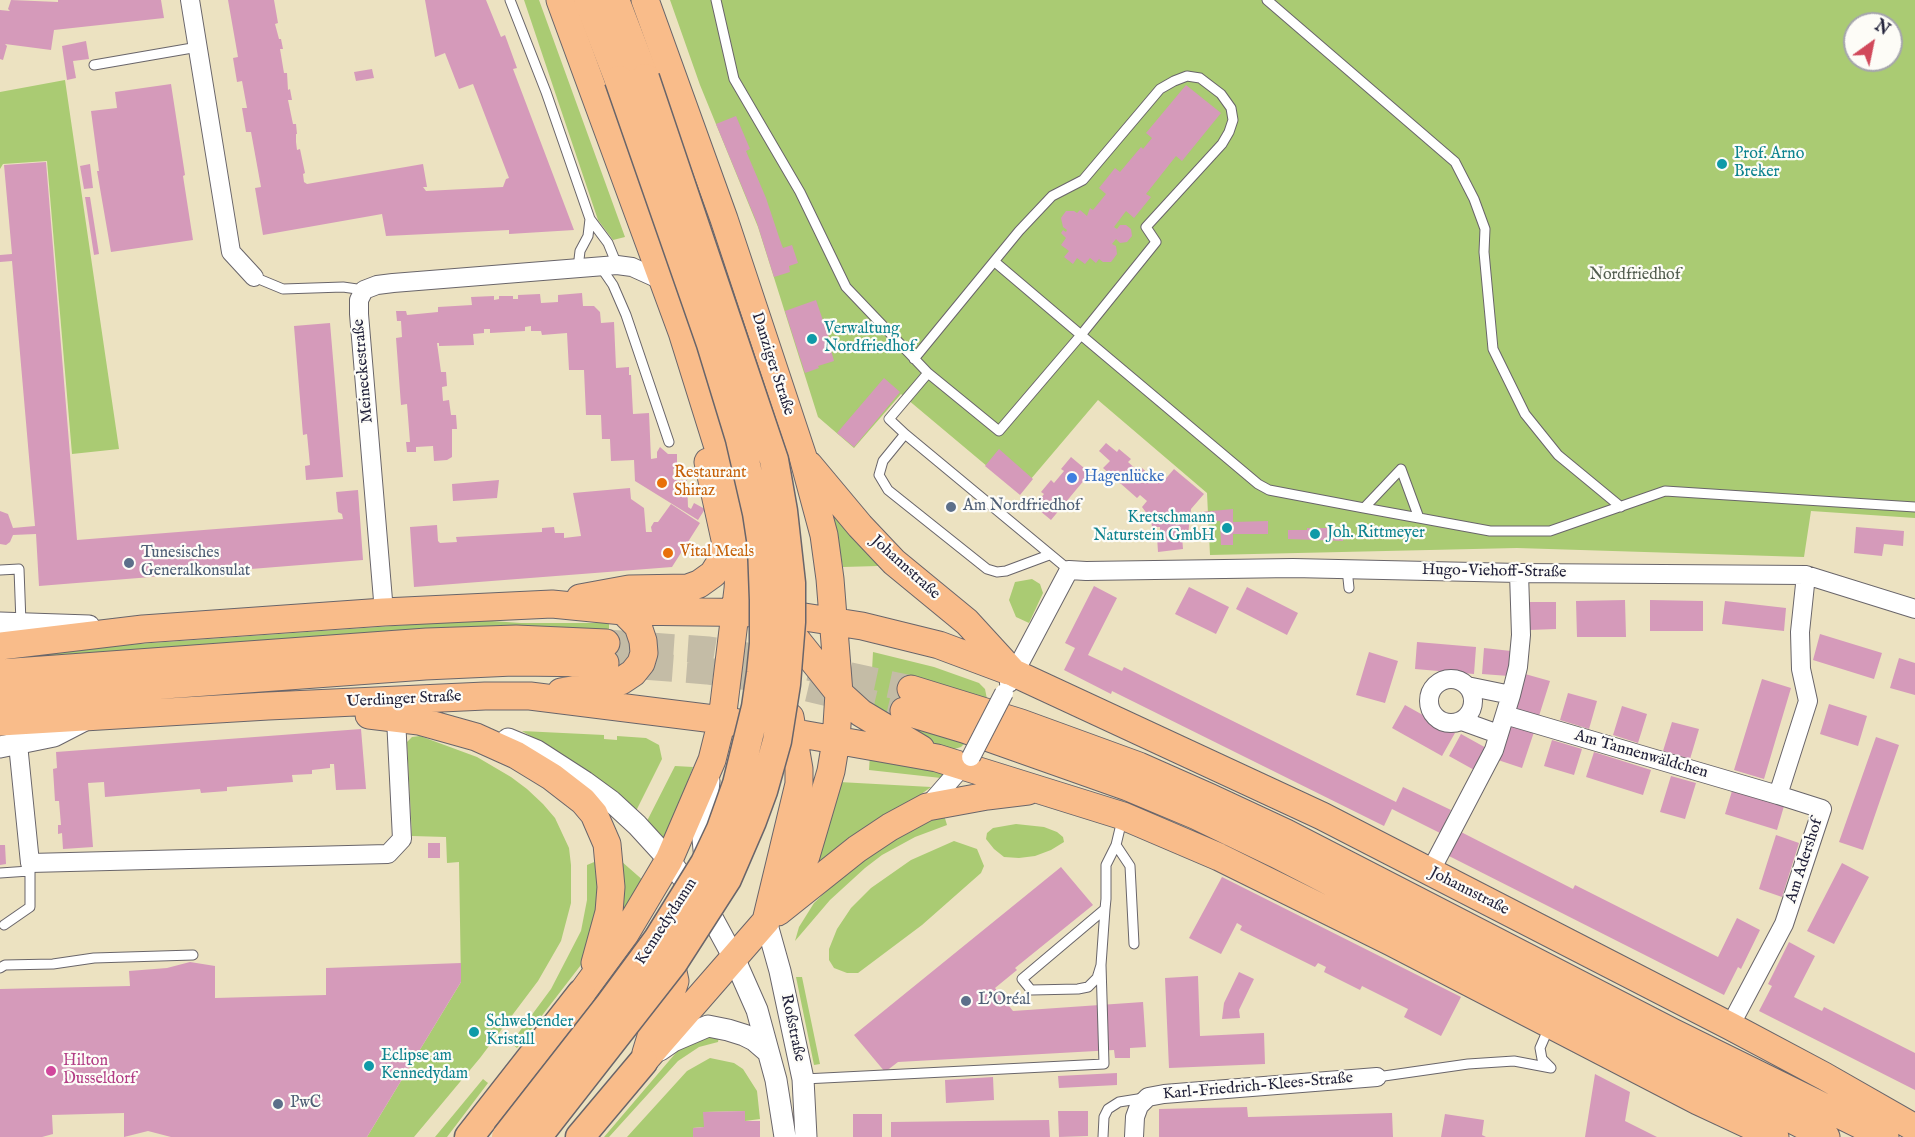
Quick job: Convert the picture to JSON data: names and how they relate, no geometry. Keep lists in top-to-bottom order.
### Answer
{
  "streets": {
    "highway": ["Kennedydamm"],
    "main road": ["Danziger Straße", "Johannstraße", "Uerdinger Straße"],
    "street": [
      "Meineckestraße",
      "Hugo-Viehoff-Straße",
      "Am Tannenwäldchen",
      "Am Adershof",
      "Roßstraße",
      "Karl-Friedrich-Klees-Straße"
    ]
  },
  "crossings": [
    ["Danziger Straße", "Johannstraße"],
    ["Johannstraße", "Am Adershof"],
    ["Johannstraße", "Kennedydamm"],
    ["Uerdinger Straße", "Kennedydamm"],
    ["Uerdinger Straße", "Roßstraße"],
    ["Am Tannenwäldchen", "Am Adershof"]
  ],
  "parks": ["Nordfriedhof"],
  "places": [
    "Prof. Arno Breker",
    "Verwaltung Nordfriedhof",
    "Hagenlücke",
    "Restaurant Shiraz",
    "Am Nordfriedhof",
    "Kretschmann Naturstein GmbH",
    "Joh. Rittmeyer",
    "Vital Meals",
    "Tunesisches Generalkonsulat",
    "L'Oréal",
    "Schwebender Kristall",
    "Eclipse am Kennedydam",
    "Hilton Dusseldorf",
    "PwC"
  ],
  "north": "top right"
}
